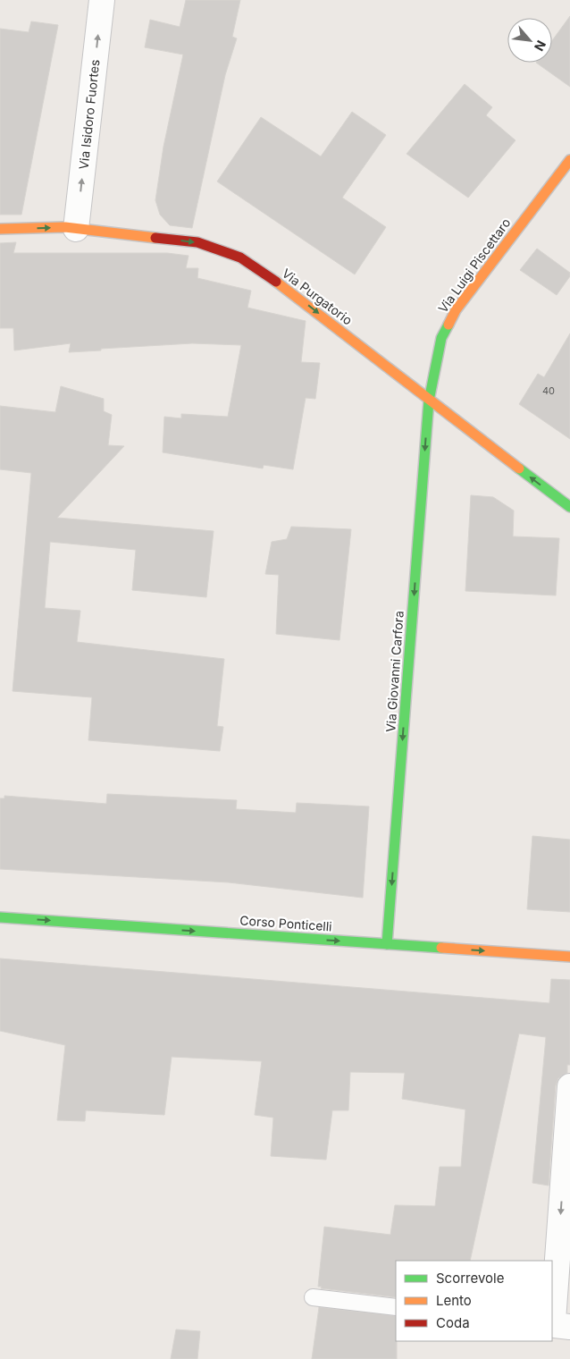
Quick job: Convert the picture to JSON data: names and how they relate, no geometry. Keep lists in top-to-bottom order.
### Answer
{
  "streets": {
    "street": [
      "Via Isidoro Fuortes",
      "Via Luigi Piscettaro",
      "Via Purgatorio",
      "Via Giovanni Carfora",
      "Corso Ponticelli"
    ]
  },
  "crossings": [
    ["Via Isidoro Fuortes", "Via Purgatorio"],
    ["Via Luigi Piscettaro", "Via Purgatorio"],
    ["Via Luigi Piscettaro", "Via Giovanni Carfora"],
    ["Via Purgatorio", "Via Giovanni Carfora"],
    ["Via Giovanni Carfora", "Corso Ponticelli"]
  ],
  "one_way": ["Via Isidoro Fuortes", "Via Giovanni Carfora", "Corso Ponticelli"],
  "house_numbers": ["40"],
  "legend": ["Scorrevole", "Lento", "Coda"],
  "north": "bottom right"
}
